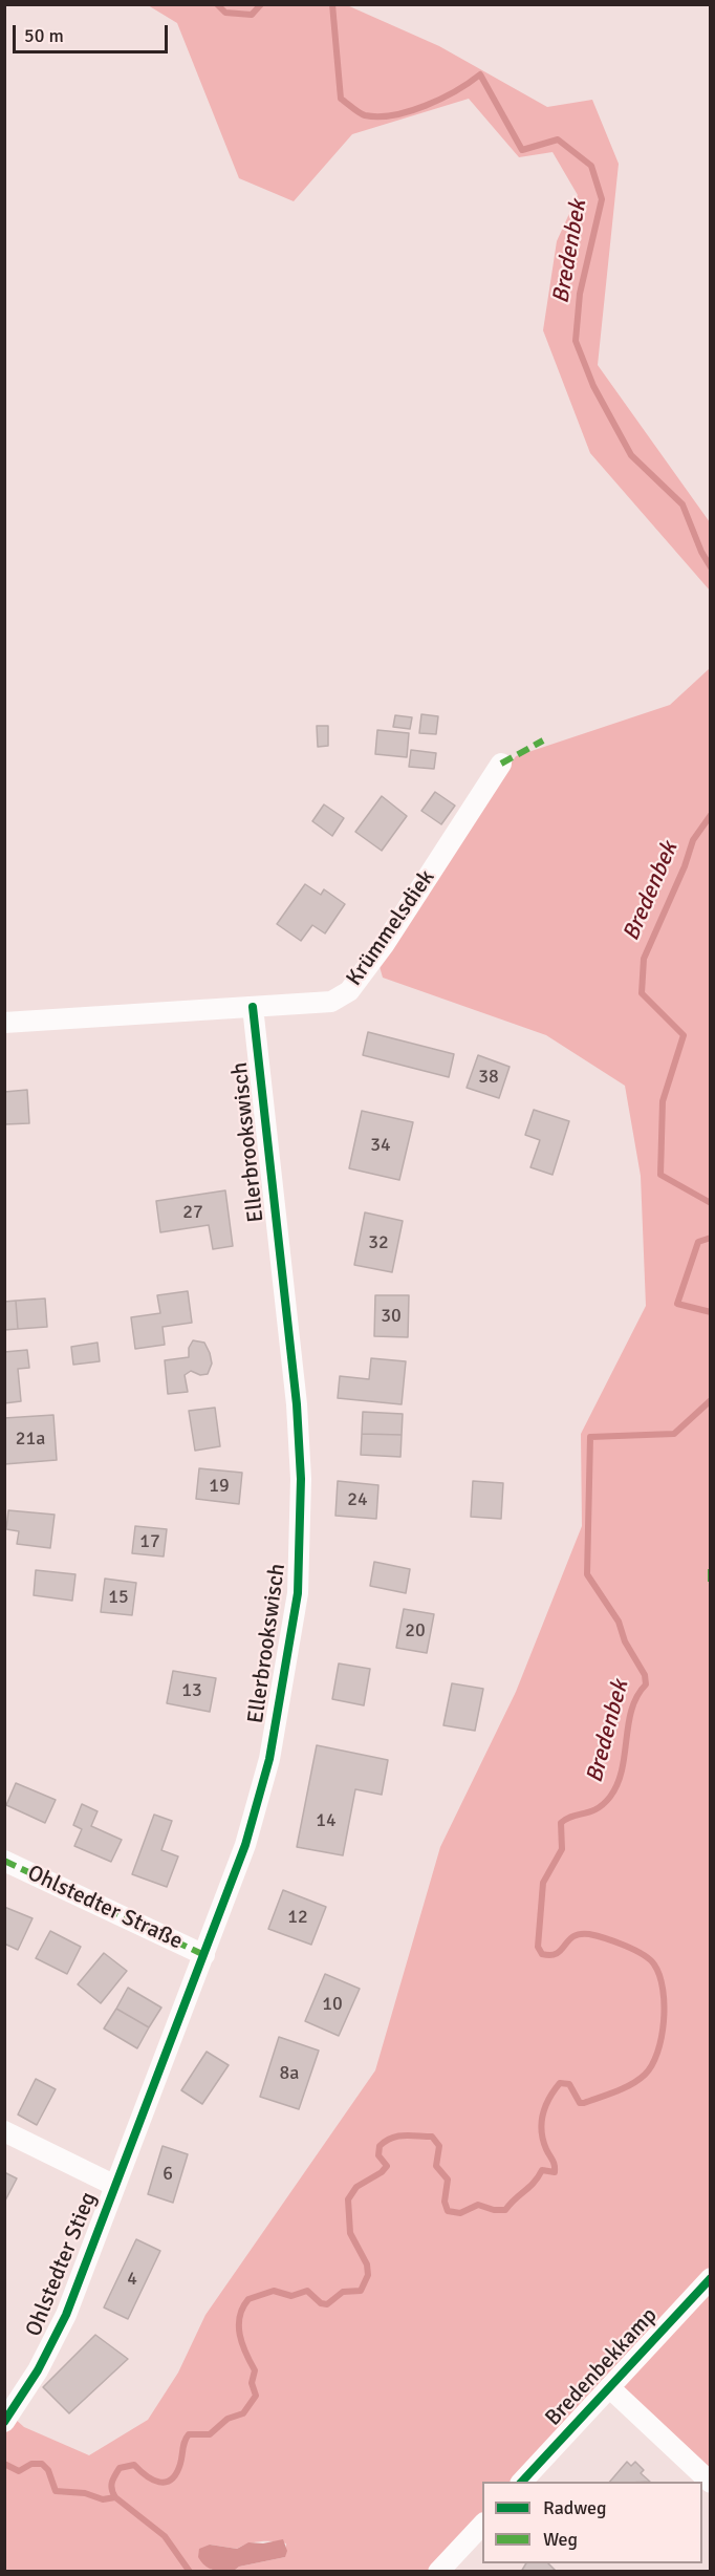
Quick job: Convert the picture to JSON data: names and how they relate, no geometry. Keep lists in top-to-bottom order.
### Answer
{
  "streets": {
    "street": [
      "Krümmelsdiek",
      "Ellerbrookswisch",
      "Ohlstedter Straße",
      "Ohlstedter Stieg",
      "Bredenbekkamp"
    ]
  },
  "crossings": [
    ["Krümmelsdiek", "Ellerbrookswisch"],
    ["Ellerbrookswisch", "Ohlstedter Straße"],
    ["Ellerbrookswisch", "Ohlstedter Stieg"]
  ],
  "water": ["Bredenbek"],
  "house_numbers": [
    "38",
    "34",
    "27",
    "32",
    "30",
    "21a",
    "19",
    "24",
    "17",
    "15",
    "20",
    "13",
    "14",
    "12",
    "10",
    "8a",
    "6",
    "4"
  ],
  "legend": ["Radweg", "Weg"],
  "scale_bar": "50 m"
}
